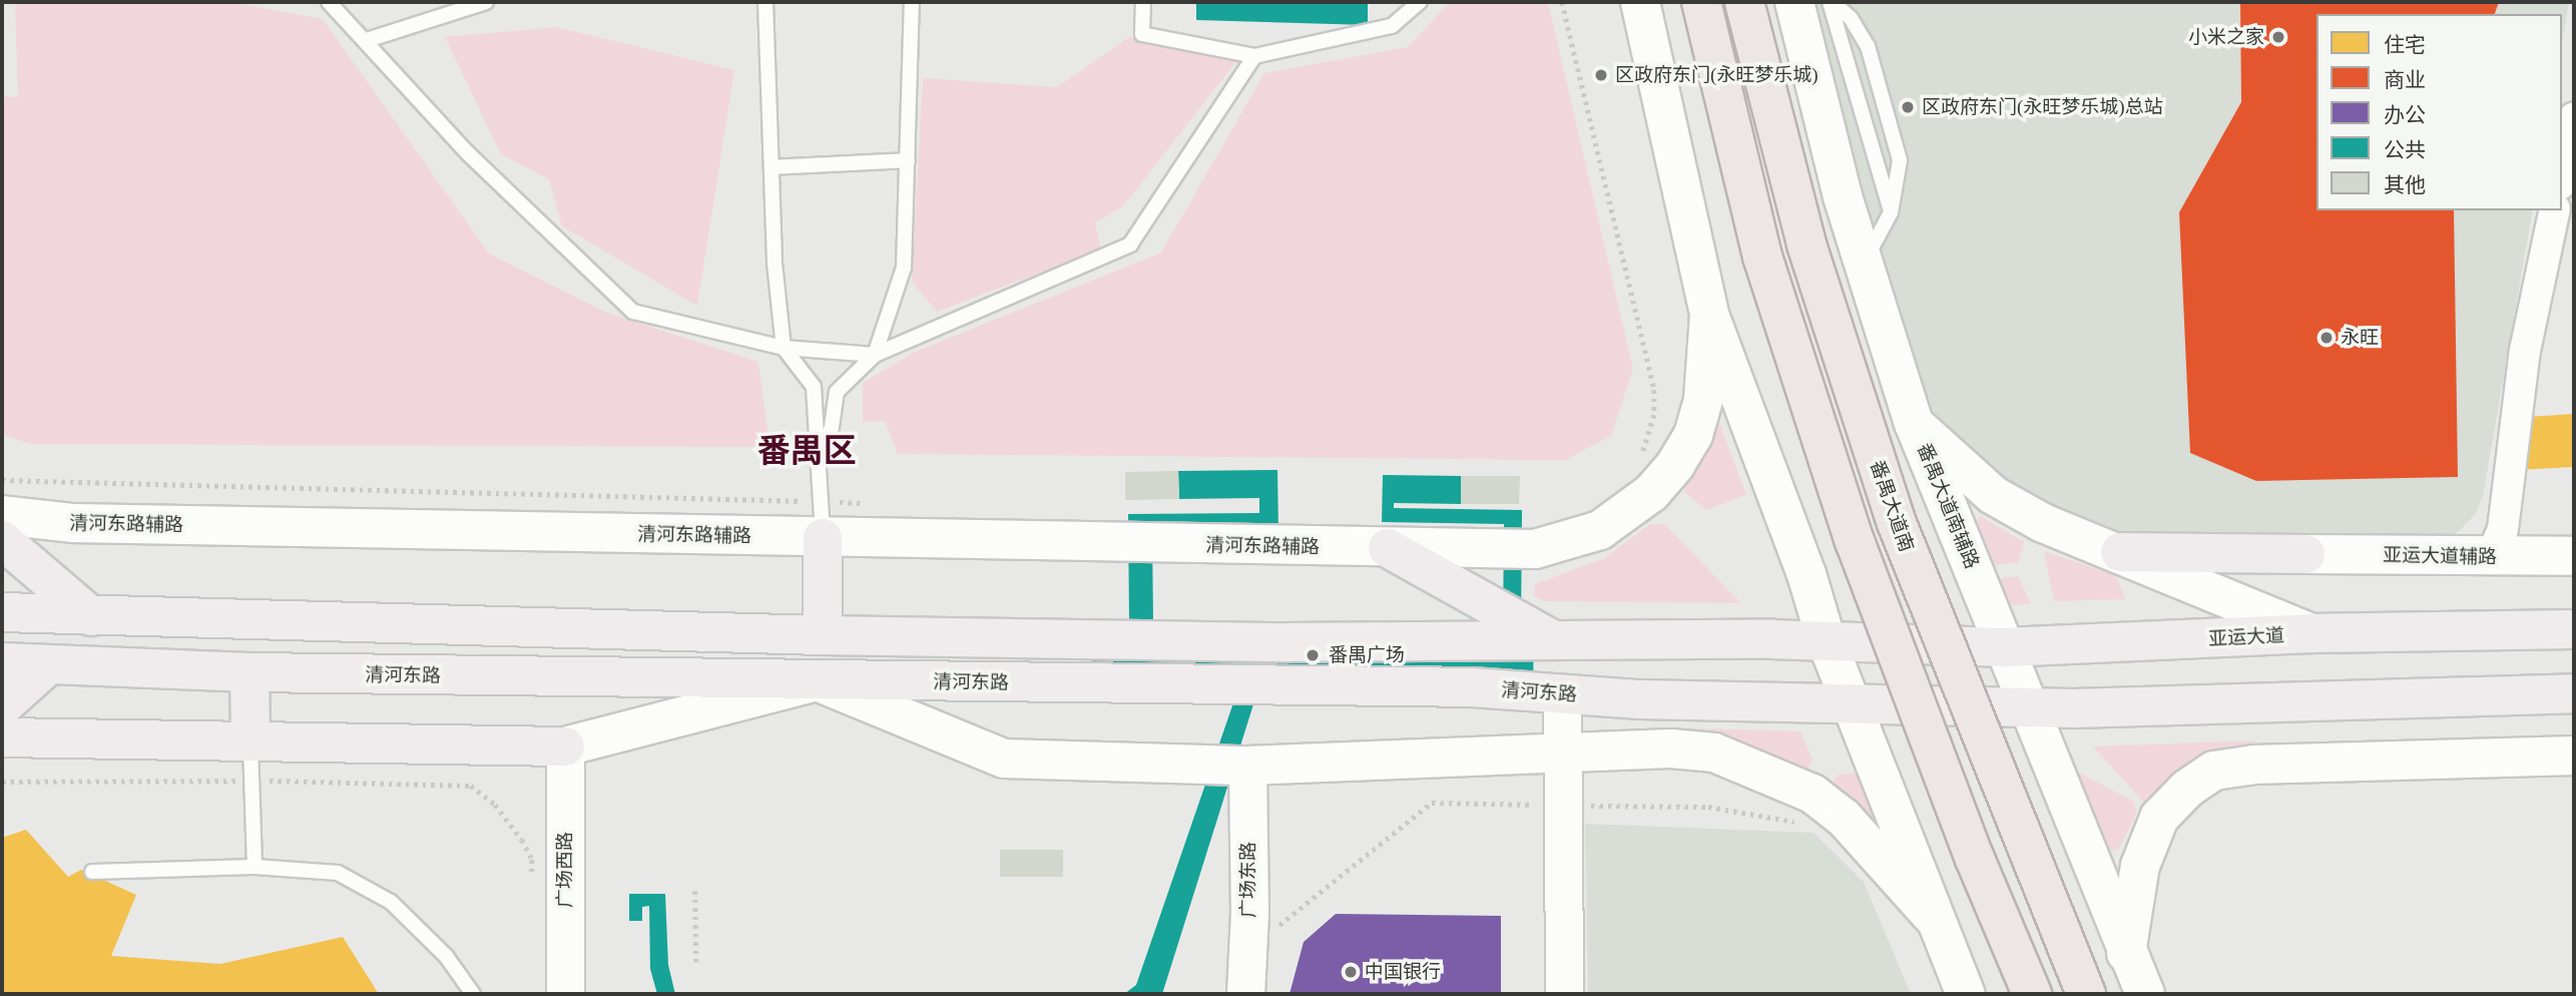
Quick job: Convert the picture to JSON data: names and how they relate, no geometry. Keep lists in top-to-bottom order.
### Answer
{
  "streets": {
    "highway": ["番禺大道南"],
    "main road": [
      "番禺大道南辅路",
      "清河东路辅路",
      "亚运大道辅路",
      "亚运大道",
      "清河东路"
    ],
    "street": ["广场西路", "广场东路"]
  },
  "crossings": [
    ["番禺大道南辅路", "亚运大道"],
    ["番禺大道南辅路", "清河东路"]
  ],
  "districts": ["番禺区"],
  "places": [
    "小米之家",
    "区政府东门(永旺梦乐城)",
    "区政府东门(永旺梦乐城)总站",
    "永旺",
    "番禺广场",
    "中国银行"
  ],
  "legend": [
    "住宅",
    "商业",
    "办公",
    "公共",
    "其他"
  ]
}
